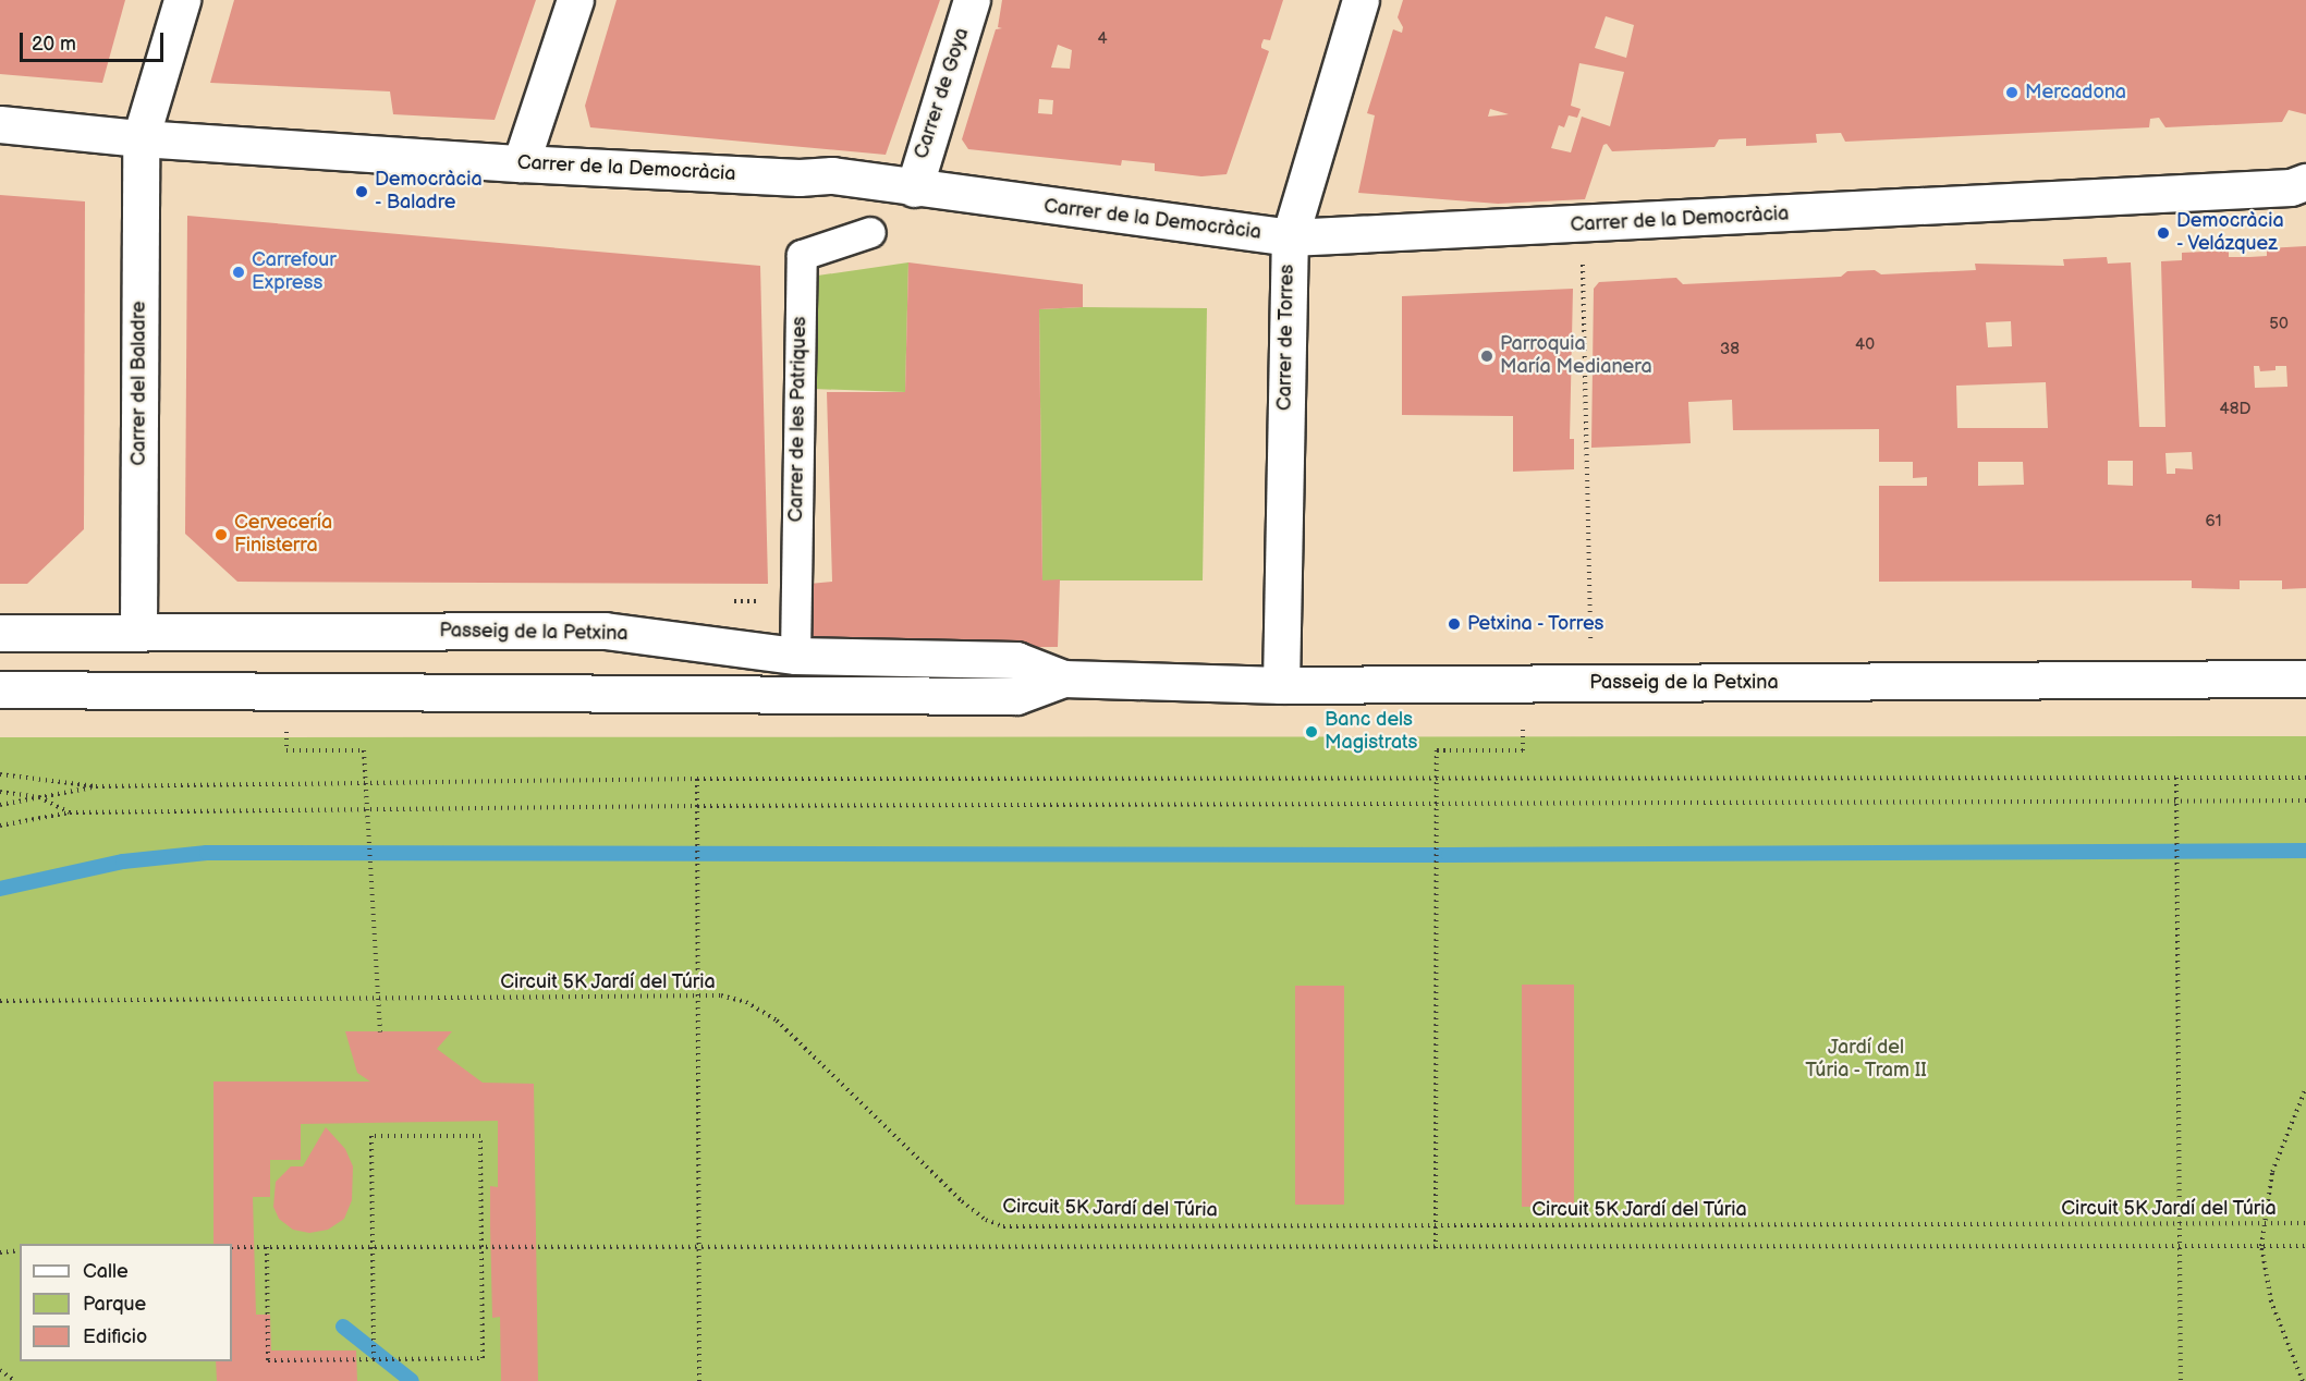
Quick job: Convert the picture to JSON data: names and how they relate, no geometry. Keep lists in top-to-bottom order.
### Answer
{
  "streets": {
    "street": [
      "Carrer de Goya",
      "Carrer de la Democràcia",
      "Carrer de Torres",
      "Carrer del Baladre",
      "Carrer de les Patriques",
      "Passeig de la Petxina"
    ],
    "path": ["Circuit 5K Jardí del Túria"]
  },
  "crossings": [
    ["Carrer de Goya", "Carrer de la Democràcia"],
    ["Carrer de la Democràcia", "Carrer de Torres"],
    ["Carrer de la Democràcia", "Carrer del Baladre"],
    ["Carrer de Torres", "Passeig de la Petxina"],
    ["Carrer del Baladre", "Passeig de la Petxina"],
    ["Carrer de les Patriques", "Passeig de la Petxina"]
  ],
  "parks": ["Jardí del Túria - Tram II"],
  "places": [
    "Mercadona",
    "Democràcia - Baladre",
    "Democràcia - Velázquez",
    "Carrefour Express",
    "Parroquia María Medianera",
    "Cervecería Finisterra",
    "Petxina - Torres",
    "Banc dels Magistrats"
  ],
  "house_numbers": [
    "4",
    "50",
    "40",
    "38",
    "48D",
    "61"
  ],
  "legend": ["Calle", "Parque", "Edificio"],
  "scale_bar": "20 m"
}
